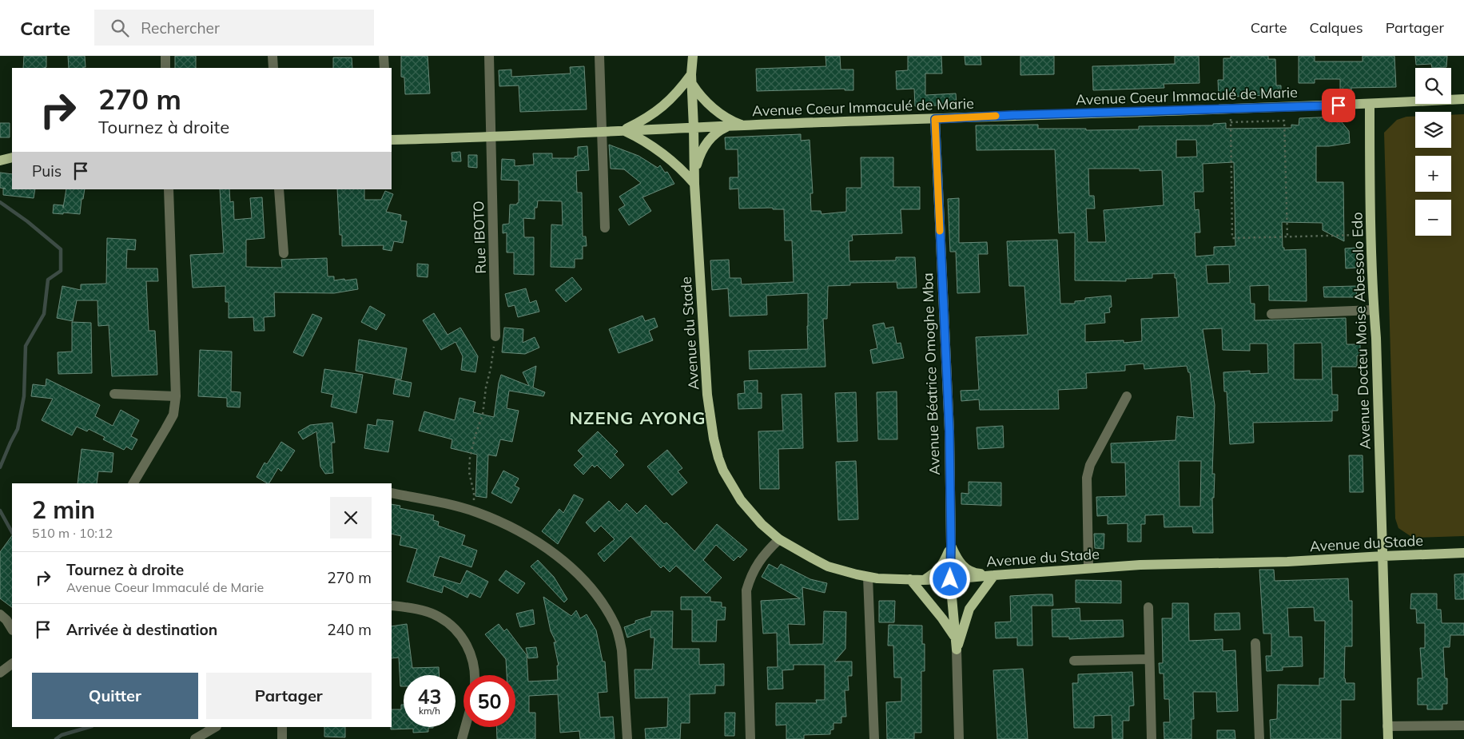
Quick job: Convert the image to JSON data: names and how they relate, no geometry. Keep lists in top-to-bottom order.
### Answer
{
  "streets": {
    "main road": [
      "Avenue Coeur Immaculé de Marie",
      "Avenue Docteu Moise Abessolo Edo",
      "Avenue du Stade",
      "Avenue Béatrice Omoghe Mba"
    ],
    "street": ["Rue IBOTO"]
  },
  "crossings": [
    ["Avenue Coeur Immaculé de Marie", "Rue IBOTO"],
    ["Avenue Coeur Immaculé de Marie", "Avenue Docteu Moise Abessolo Edo"],
    ["Avenue Coeur Immaculé de Marie", "Avenue du Stade"],
    ["Avenue Coeur Immaculé de Marie", "Avenue Béatrice Omoghe Mba"],
    ["Avenue Docteu Moise Abessolo Edo", "Avenue du Stade"],
    ["Avenue du Stade", "Avenue Béatrice Omoghe Mba"]
  ],
  "districts": ["NZENG AYONG"],
  "page": {
    "header": "Carte",
    "search": "Rechercher",
    "nav": ["Carte", "Calques", "Partager"],
    "map_buttons": ["+", "−"],
    "turn": ["270 m", "Tournez à droite"],
    "then": "Puis",
    "heading": ["2 min", "510 m · 10:12"],
    "list": [
      {
        "name": "Tournez à droite",
        "note": "Avenue Coeur Immaculé de Marie",
        "value": "270 m"
      },
      {
        "name": "Arrivée à destination",
        "value": "240 m"
      }
    ],
    "buttons": ["Quitter", "Partager"],
    "speed": "43 km/h",
    "limit": "50"
  }
}
